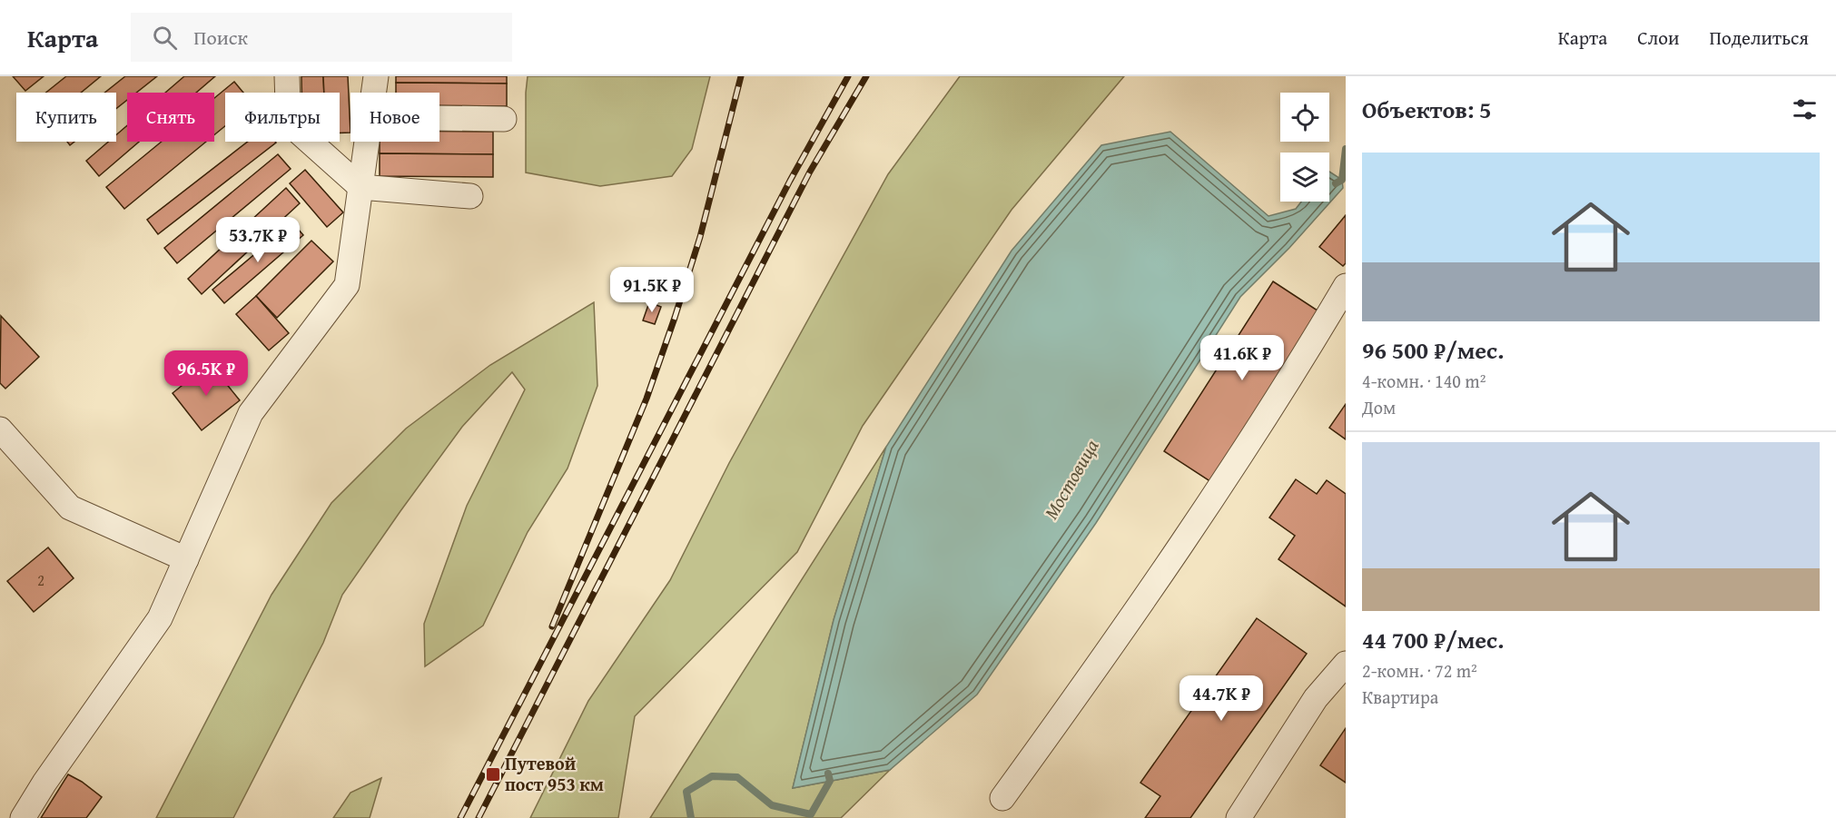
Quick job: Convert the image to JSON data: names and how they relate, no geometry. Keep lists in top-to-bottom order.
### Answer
{
  "water": ["Мостовица"],
  "places": {
    "transit": ["Путевой пост 953 км"]
  },
  "house_numbers": ["2"],
  "page": {
    "header": "Карта",
    "search": "Поиск",
    "nav": ["Карта", "Слои", "Поделиться"],
    "heading": "Объектов: 5",
    "chip": [
      "Купить",
      "Снять",
      "Фильтры",
      "Новое"
    ],
    "list": [
      {
        "name": "96 500 ₽/мес.",
        "note": "4-комн. · 140 m² · Дом"
      },
      {
        "name": "44 700 ₽/мес.",
        "note": "2-комн. · 72 m² · Квартира"
      }
    ],
    "price": [
      "53.7K ₽",
      "91.5K ₽",
      "41.6K ₽",
      "96.5K ₽",
      "44.7K ₽"
    ]
  }
}
